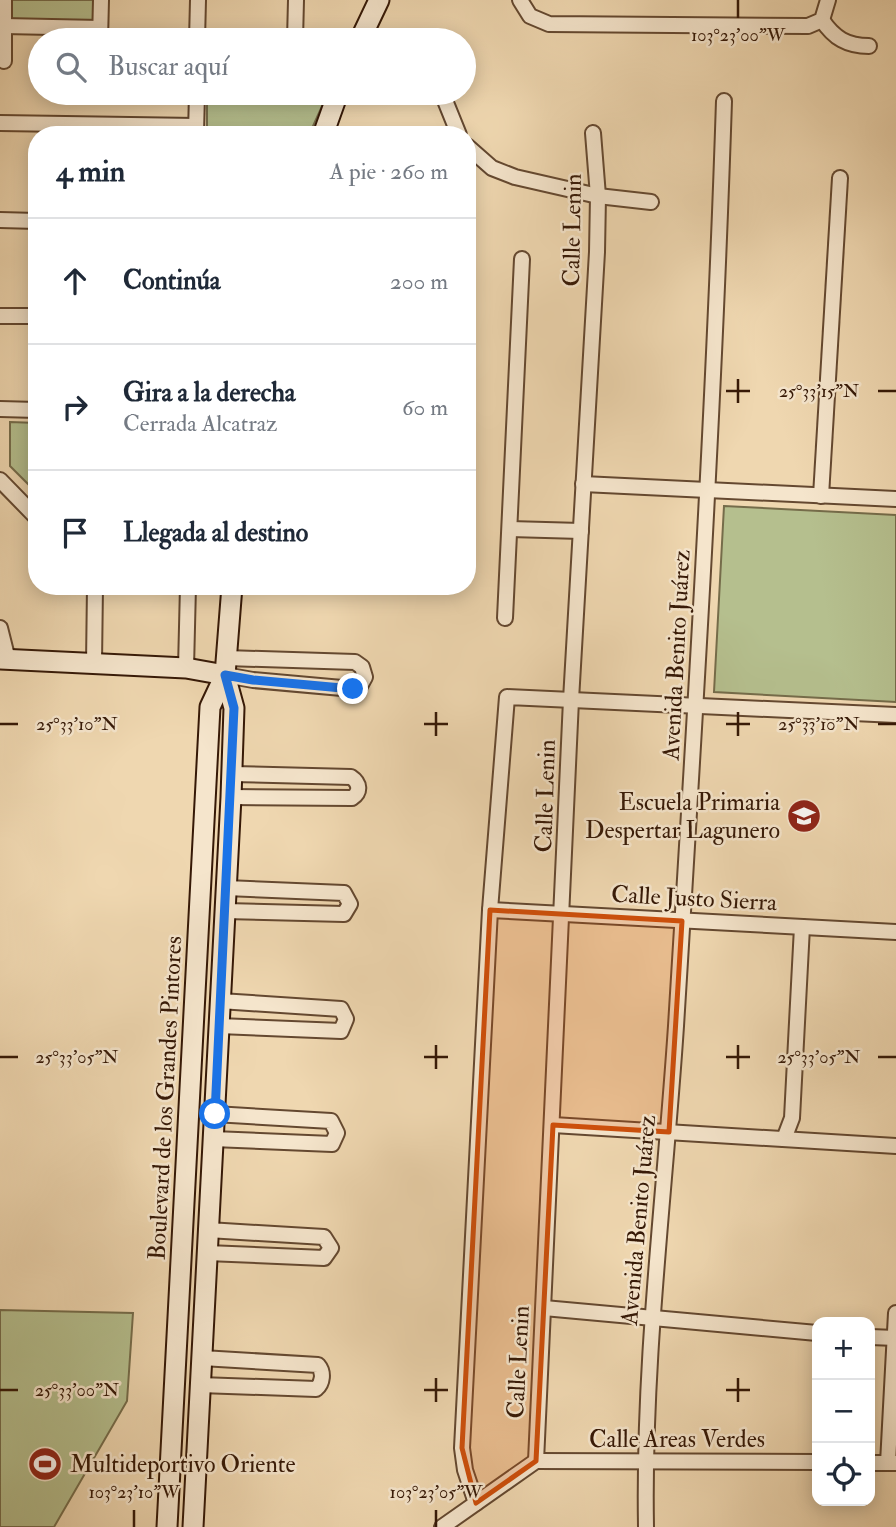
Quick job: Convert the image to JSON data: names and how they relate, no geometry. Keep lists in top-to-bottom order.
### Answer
{
  "streets": {
    "street": [
      "Calle Lenin",
      "Avenida Benito Juárez",
      "Calle Justo Sierra",
      "Boulevard de los Grandes Pintores",
      "Calle Areas Verdes"
    ]
  },
  "crossings": [
    ["Calle Lenin", "Calle Justo Sierra"],
    ["Calle Lenin", "Calle Areas Verdes"],
    ["Avenida Benito Juárez", "Calle Justo Sierra"],
    ["Avenida Benito Juárez", "Calle Areas Verdes"]
  ],
  "places": {
    "school or university": ["Escuela Primaria Despertar Lagunero"],
    "sports": ["Multideportivo Oriente"]
  },
  "page": {
    "search": "Buscar aquí",
    "heading": ["4 min", "A pie · 260 m"],
    "list": [
      ["Continúa", "200 m"],
      ["Gira a la derecha", "Cerrada Alcatraz", "60 m"],
      "Llegada al destino"
    ],
    "map_buttons": ["+", "−"]
  },
  "coordinates": [
    "103°23'00\"W",
    "25°33'15\"N",
    "25°33'10\"N",
    "25°33'05\"N",
    "25°33'00\"N",
    "103°23'10\"W",
    "103°23'05\"W"
  ]
}
